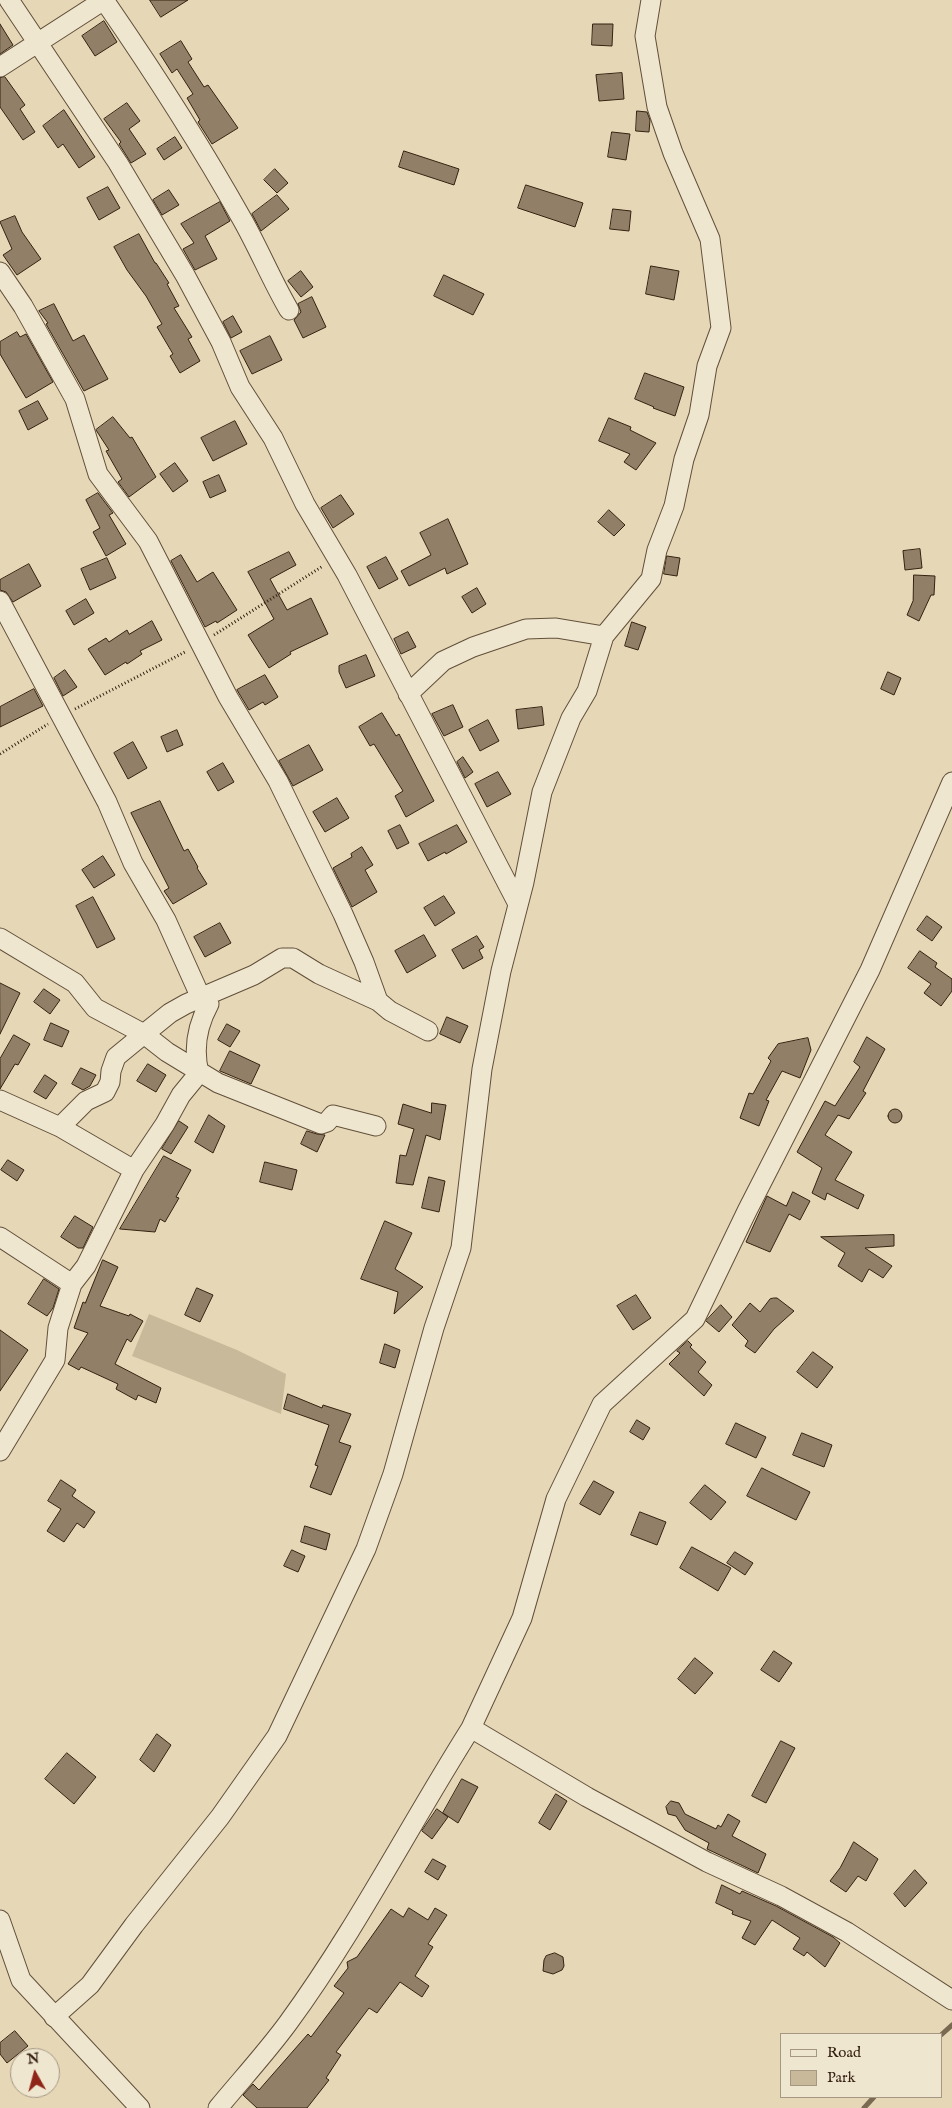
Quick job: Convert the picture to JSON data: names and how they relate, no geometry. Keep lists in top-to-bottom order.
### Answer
{
  "legend": ["Road", "Park"],
  "north": "top"
}
